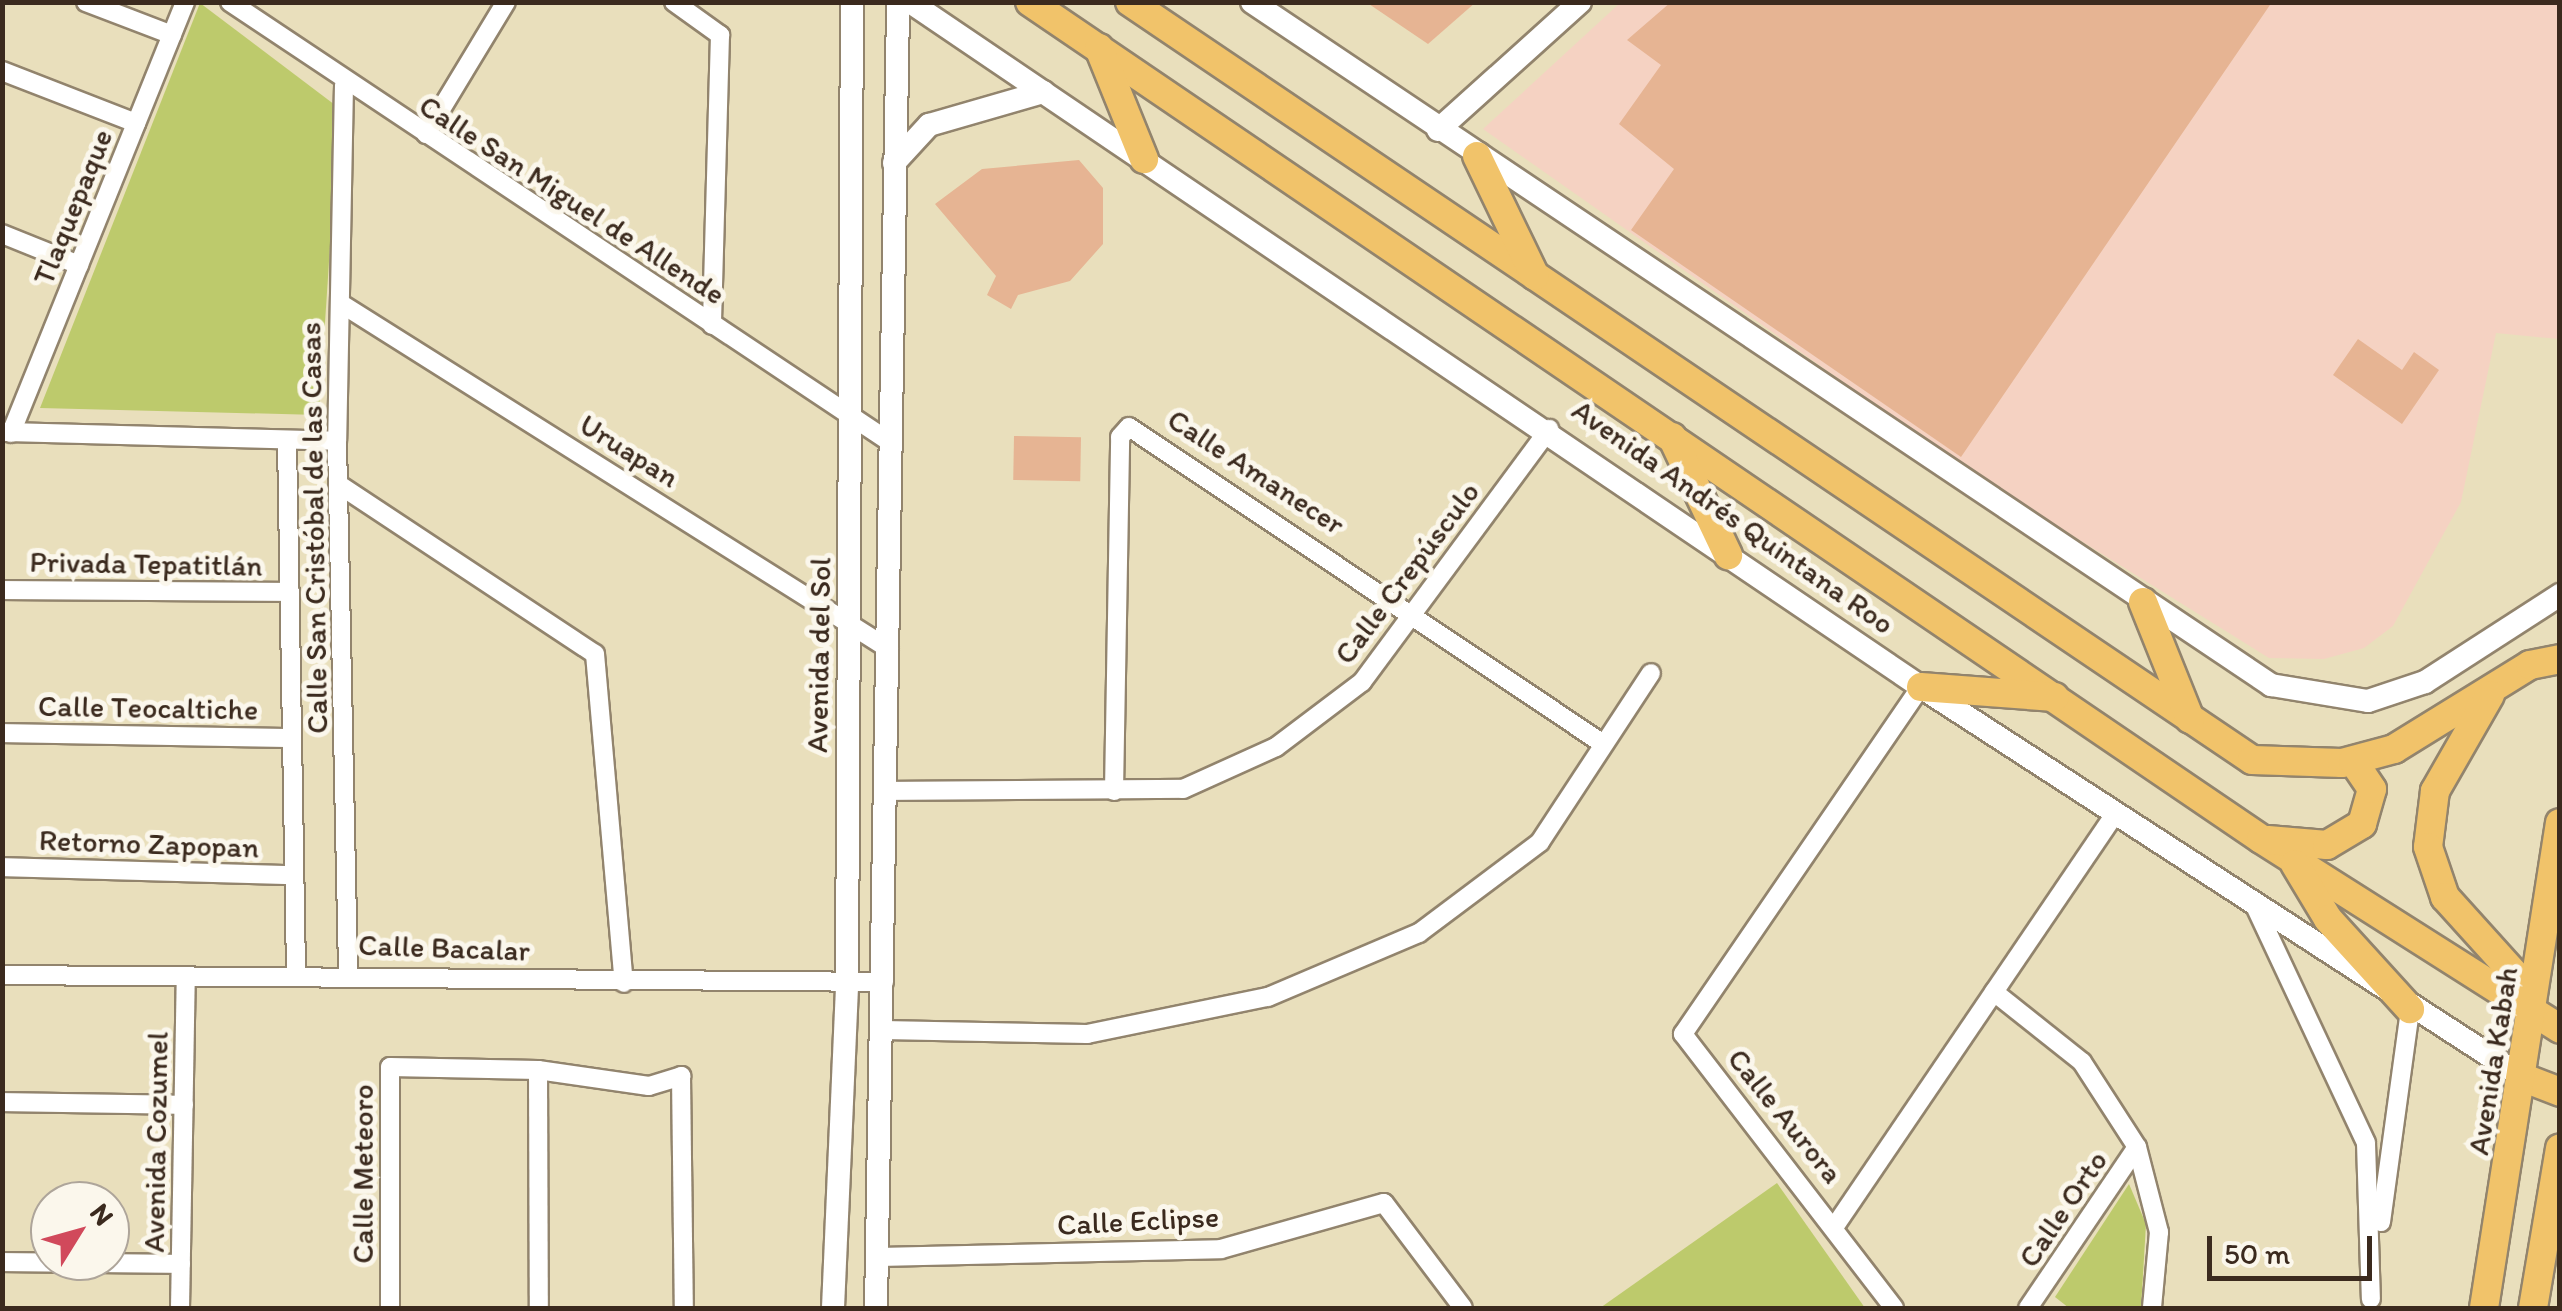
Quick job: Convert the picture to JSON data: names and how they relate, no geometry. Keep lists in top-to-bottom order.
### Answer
{
  "streets": {
    "main road": ["Avenida Andrés Quintana Roo", "Avenida Kabah"],
    "street": [
      "Calle San Miguel de Allende",
      "Tlaquepaque",
      "Uruapan",
      "Calle Amanecer",
      "Calle San Cristóbal de las Casas",
      "Privada Tepatitlán",
      "Calle Crepúsculo",
      "Avenida del Sol",
      "Calle Teocaltiche",
      "Retorno Zapopan",
      "Calle Bacalar",
      "Calle Aurora",
      "Avenida Cozumel",
      "Calle Meteoro",
      "Calle Orto",
      "Calle Eclipse"
    ]
  },
  "crossings": [
    ["Calle San Miguel de Allende", "Calle San Cristóbal de las Casas"],
    ["Calle San Miguel de Allende", "Avenida del Sol"],
    ["Uruapan", "Calle San Cristóbal de las Casas"],
    ["Uruapan", "Avenida del Sol"],
    ["Calle Amanecer", "Calle Crepúsculo"],
    ["Avenida Andrés Quintana Roo", "Calle Crepúsculo"],
    ["Avenida Andrés Quintana Roo", "Avenida Kabah"],
    ["Avenida Andrés Quintana Roo", "Calle Aurora"],
    ["Calle San Cristóbal de las Casas", "Calle Bacalar"],
    ["Avenida del Sol", "Calle Bacalar"],
    ["Calle Bacalar", "Avenida Cozumel"],
    ["Calle Aurora", "Calle Orto"]
  ],
  "scale_bar": "50 m",
  "north": "top right"
}
